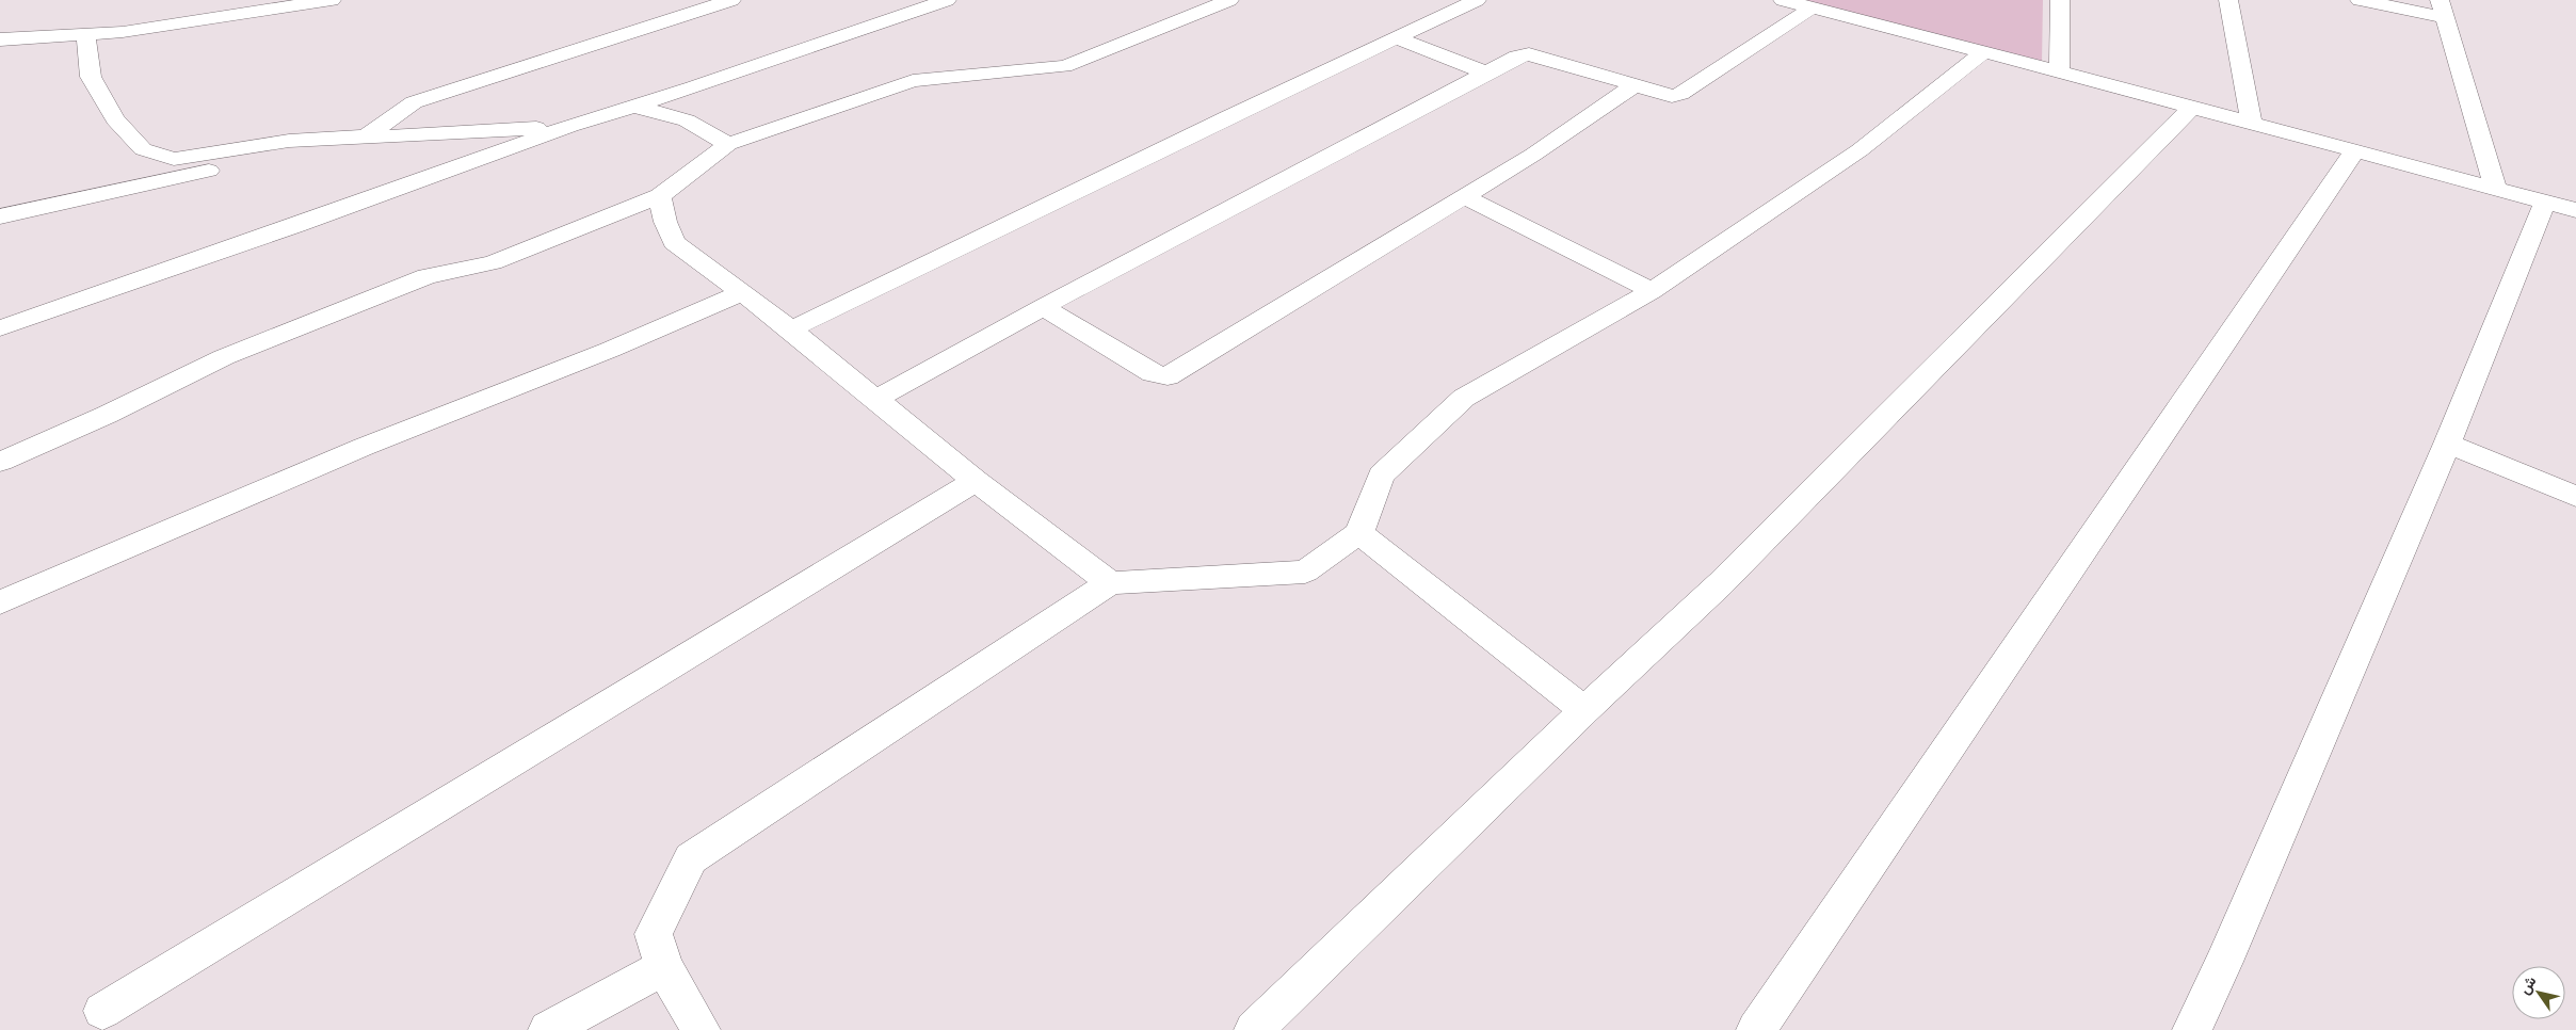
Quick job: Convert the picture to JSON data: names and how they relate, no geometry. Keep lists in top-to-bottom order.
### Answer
{
  "north": "top left"
}
